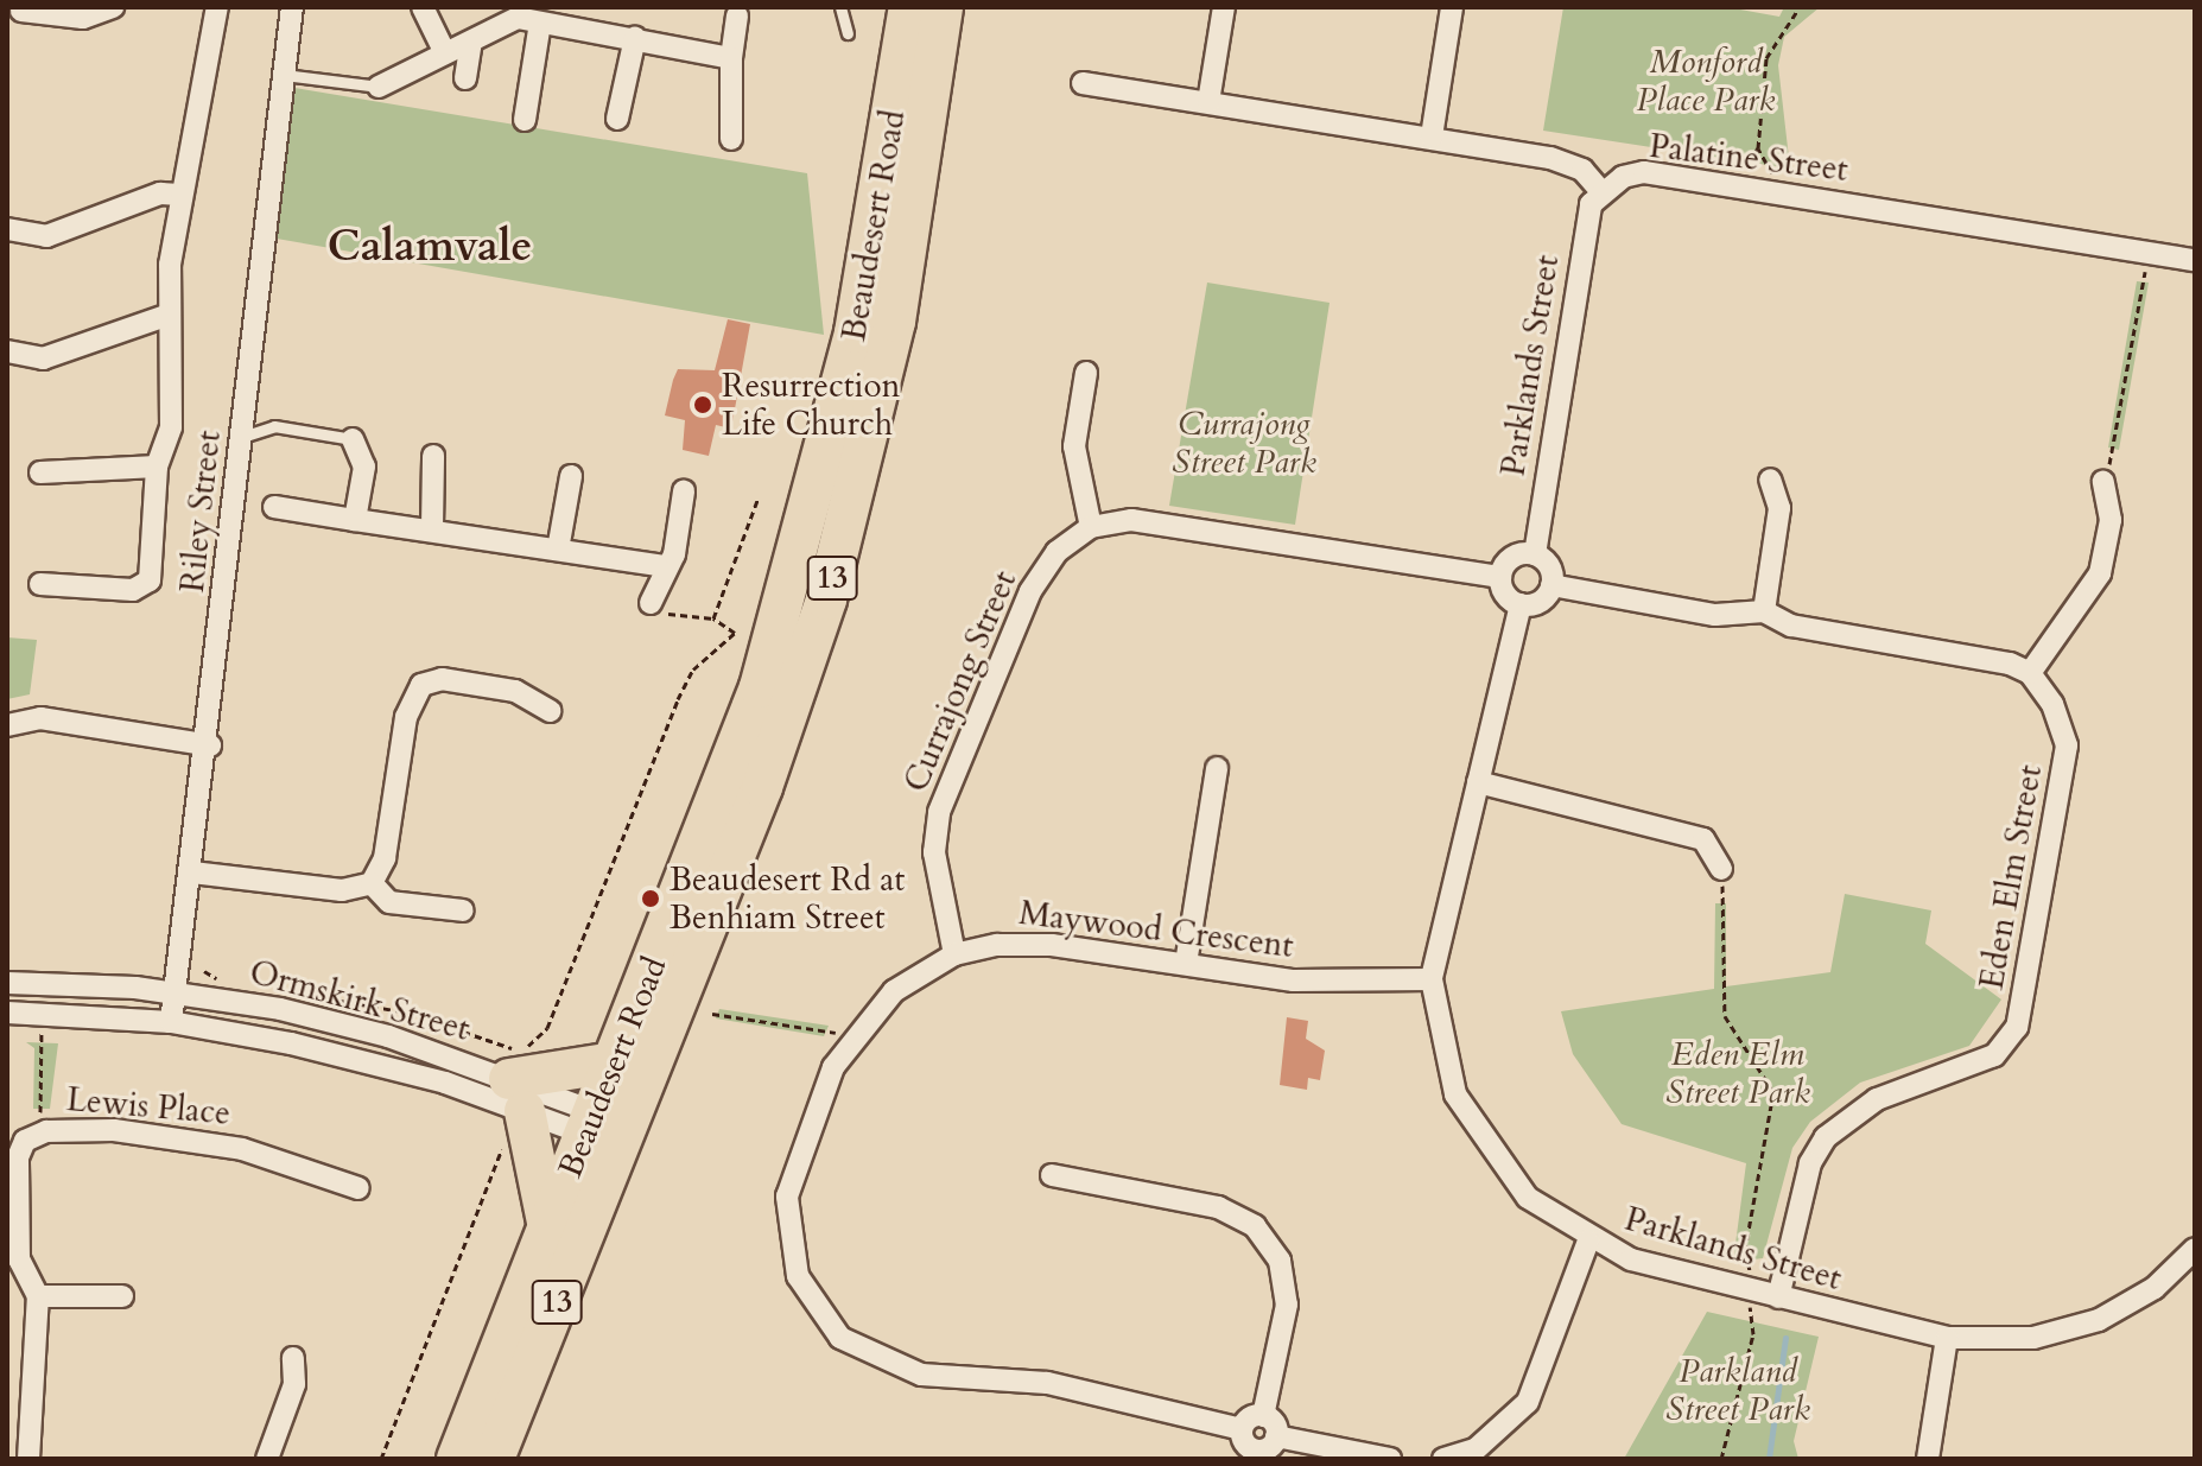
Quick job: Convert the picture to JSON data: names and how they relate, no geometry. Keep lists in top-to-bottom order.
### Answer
{
  "streets": {
    "highway": ["Beaudesert Road", "13"],
    "street": [
      "Palatine Street",
      "Parklands Street",
      "Riley Street",
      "Currajong Street",
      "Eden Elm Street",
      "Maywood Crescent",
      "Ormskirk Street",
      "Lewis Place"
    ]
  },
  "crossings": [
    ["Palatine Street", "Parklands Street"],
    ["Beaudesert Road", "Ormskirk Street"],
    ["Parklands Street", "Eden Elm Street"],
    ["Parklands Street", "Maywood Crescent"],
    ["Riley Street", "Ormskirk Street"],
    ["Currajong Street", "Maywood Crescent"]
  ],
  "districts": ["Calamvale"],
  "parks": [
    "Monford Place Park",
    "Currajong Street Park",
    "Eden Elm Street Park",
    "Parkland Street Park"
  ],
  "places": ["Resurrection Life Church", "Beaudesert Rd at Benhiam Street"]
}
